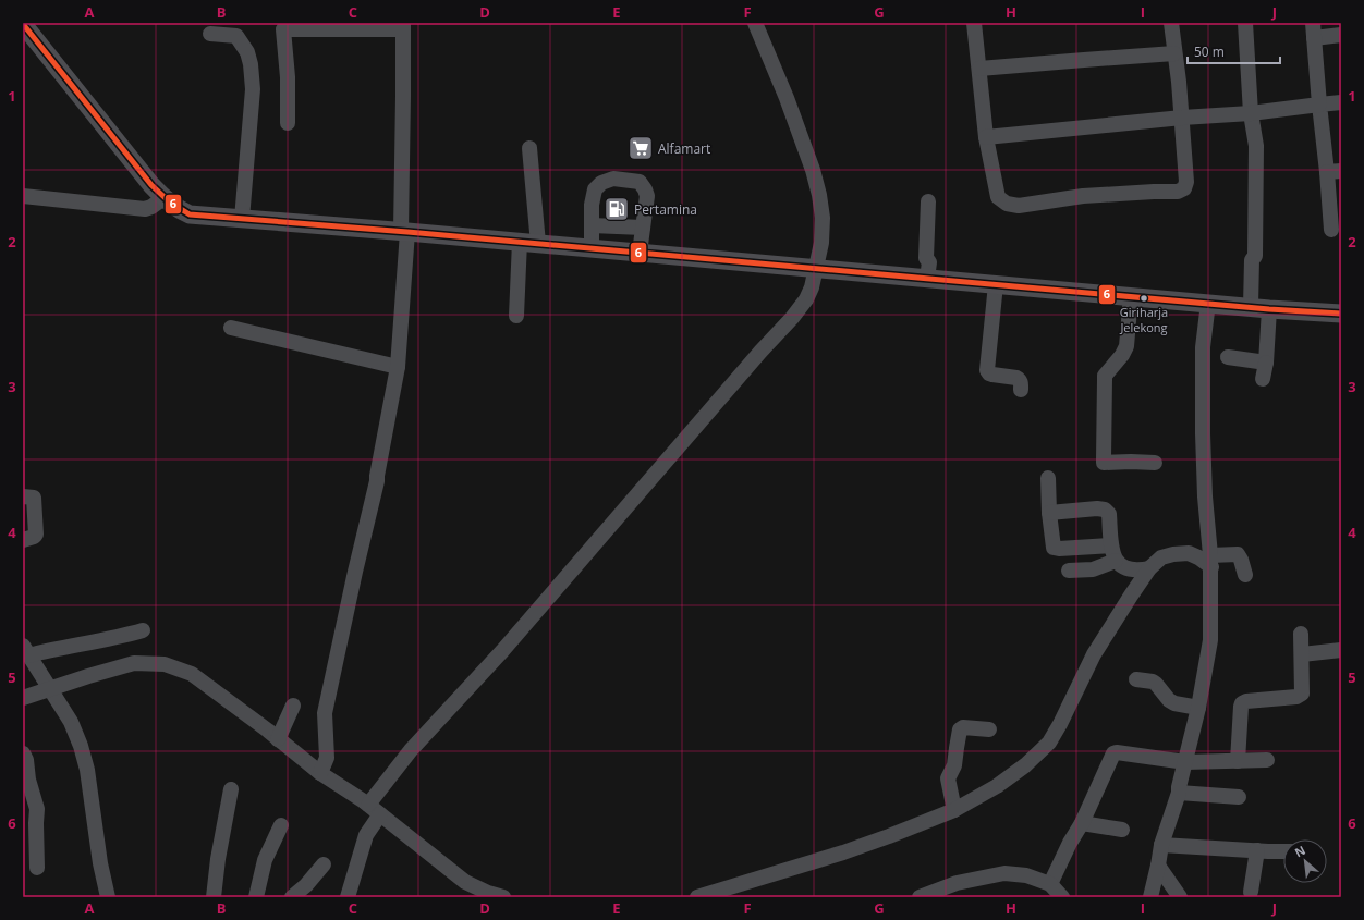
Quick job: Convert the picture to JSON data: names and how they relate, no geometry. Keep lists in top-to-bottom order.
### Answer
{
  "places": {
    "supermarket": ["Alfamart"],
    "fuel station": ["Pertamina"],
    "other": ["Giriharja Jelekong"]
  },
  "lines": ["transit line 6"],
  "scale_bar": "50 m",
  "north": "top left",
  "grid": {
    "columns": [
      "A",
      "B",
      "C",
      "D",
      "E",
      "F",
      "G",
      "H",
      "I",
      "J"
    ],
    "rows": [
      "1",
      "2",
      "3",
      "4",
      "5",
      "6"
    ]
  }
}
